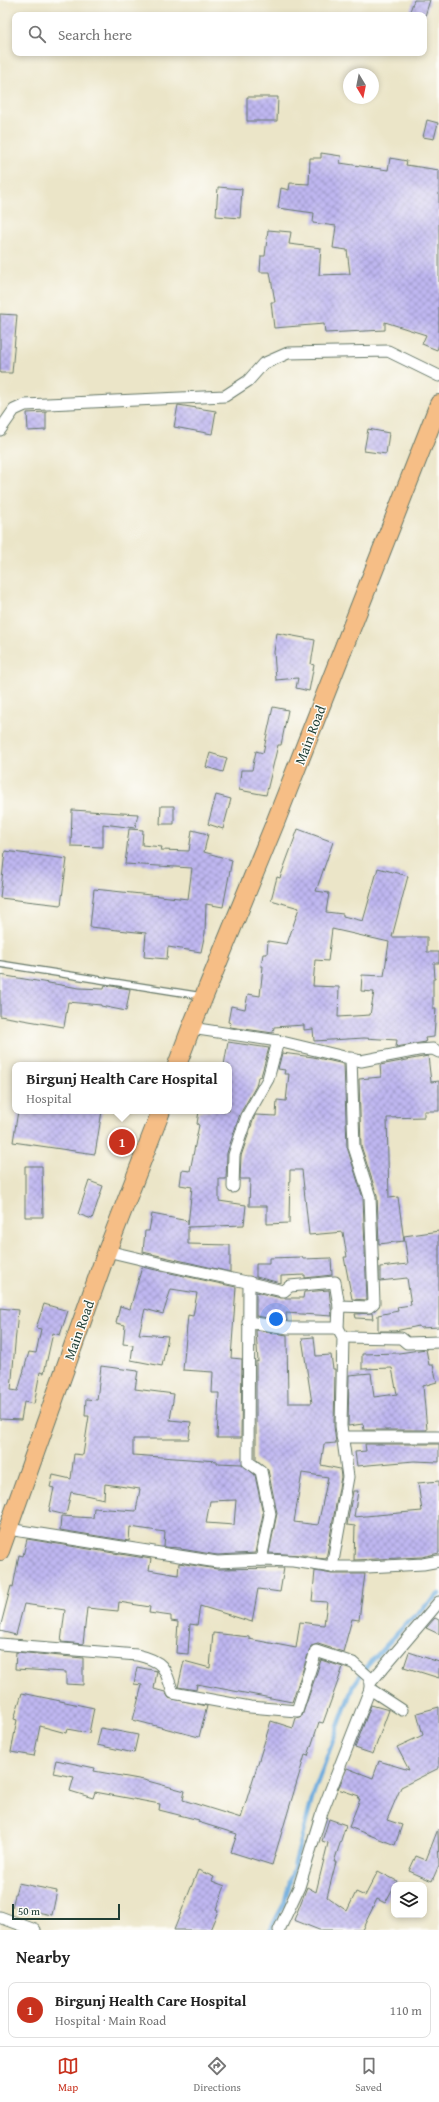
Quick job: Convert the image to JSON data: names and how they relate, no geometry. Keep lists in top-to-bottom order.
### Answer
{
  "streets": {
    "main road": ["Main Road"]
  },
  "scale_bar": "50 m",
  "north": "bottom",
  "page": {
    "search": "Search here",
    "popup": ["Birgunj Health Care Hospital", "Hospital"],
    "pins": "1",
    "scale": "50 m",
    "heading": "Nearby",
    "list": [
      {
        "mark": "1",
        "name": "Birgunj Health Care Hospital",
        "note": "Hospital · Main Road",
        "value": "110 m"
      }
    ],
    "nav": ["Map", "Directions", "Saved"]
  }
}
